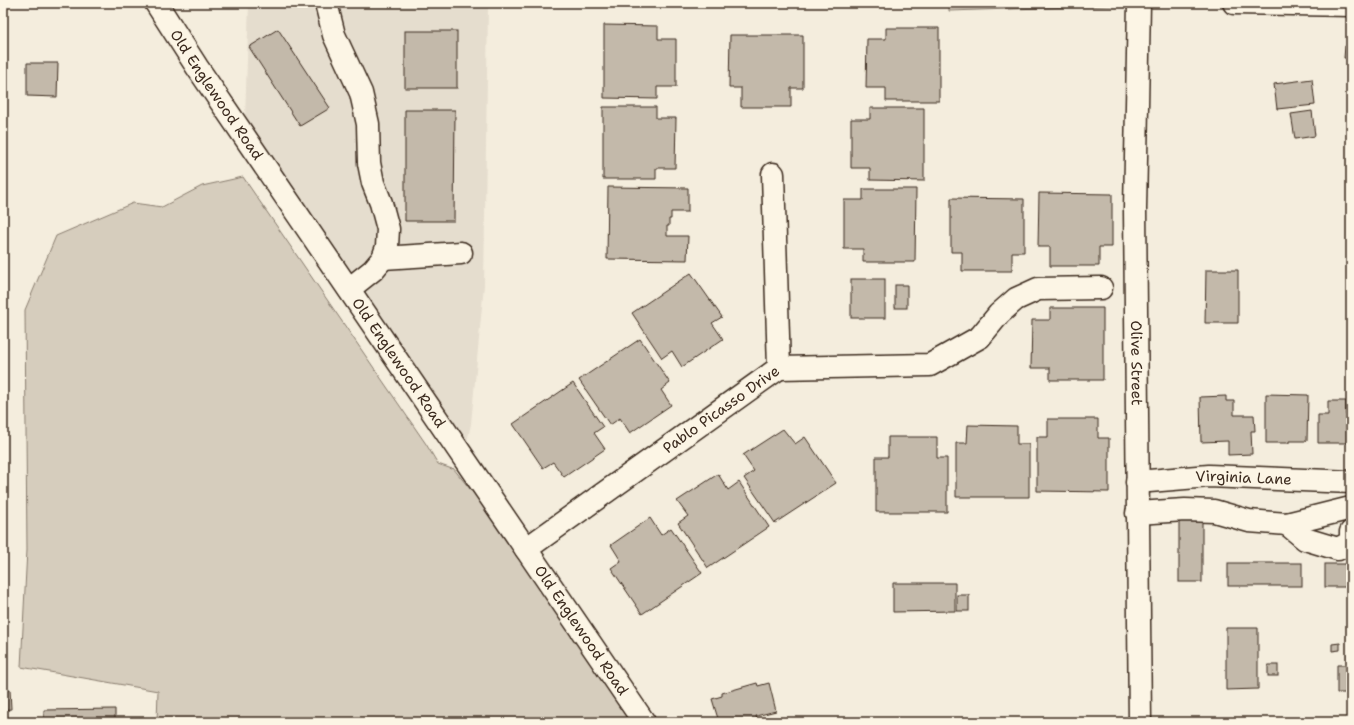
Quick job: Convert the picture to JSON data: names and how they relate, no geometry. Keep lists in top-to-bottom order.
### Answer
{
  "streets": {
    "street": [
      "Old Englewood Road",
      "Olive Street",
      "Pablo Picasso Drive",
      "Virginia Lane"
    ]
  },
  "crossings": [
    ["Old Englewood Road", "Pablo Picasso Drive"],
    ["Olive Street", "Virginia Lane"]
  ]
}
